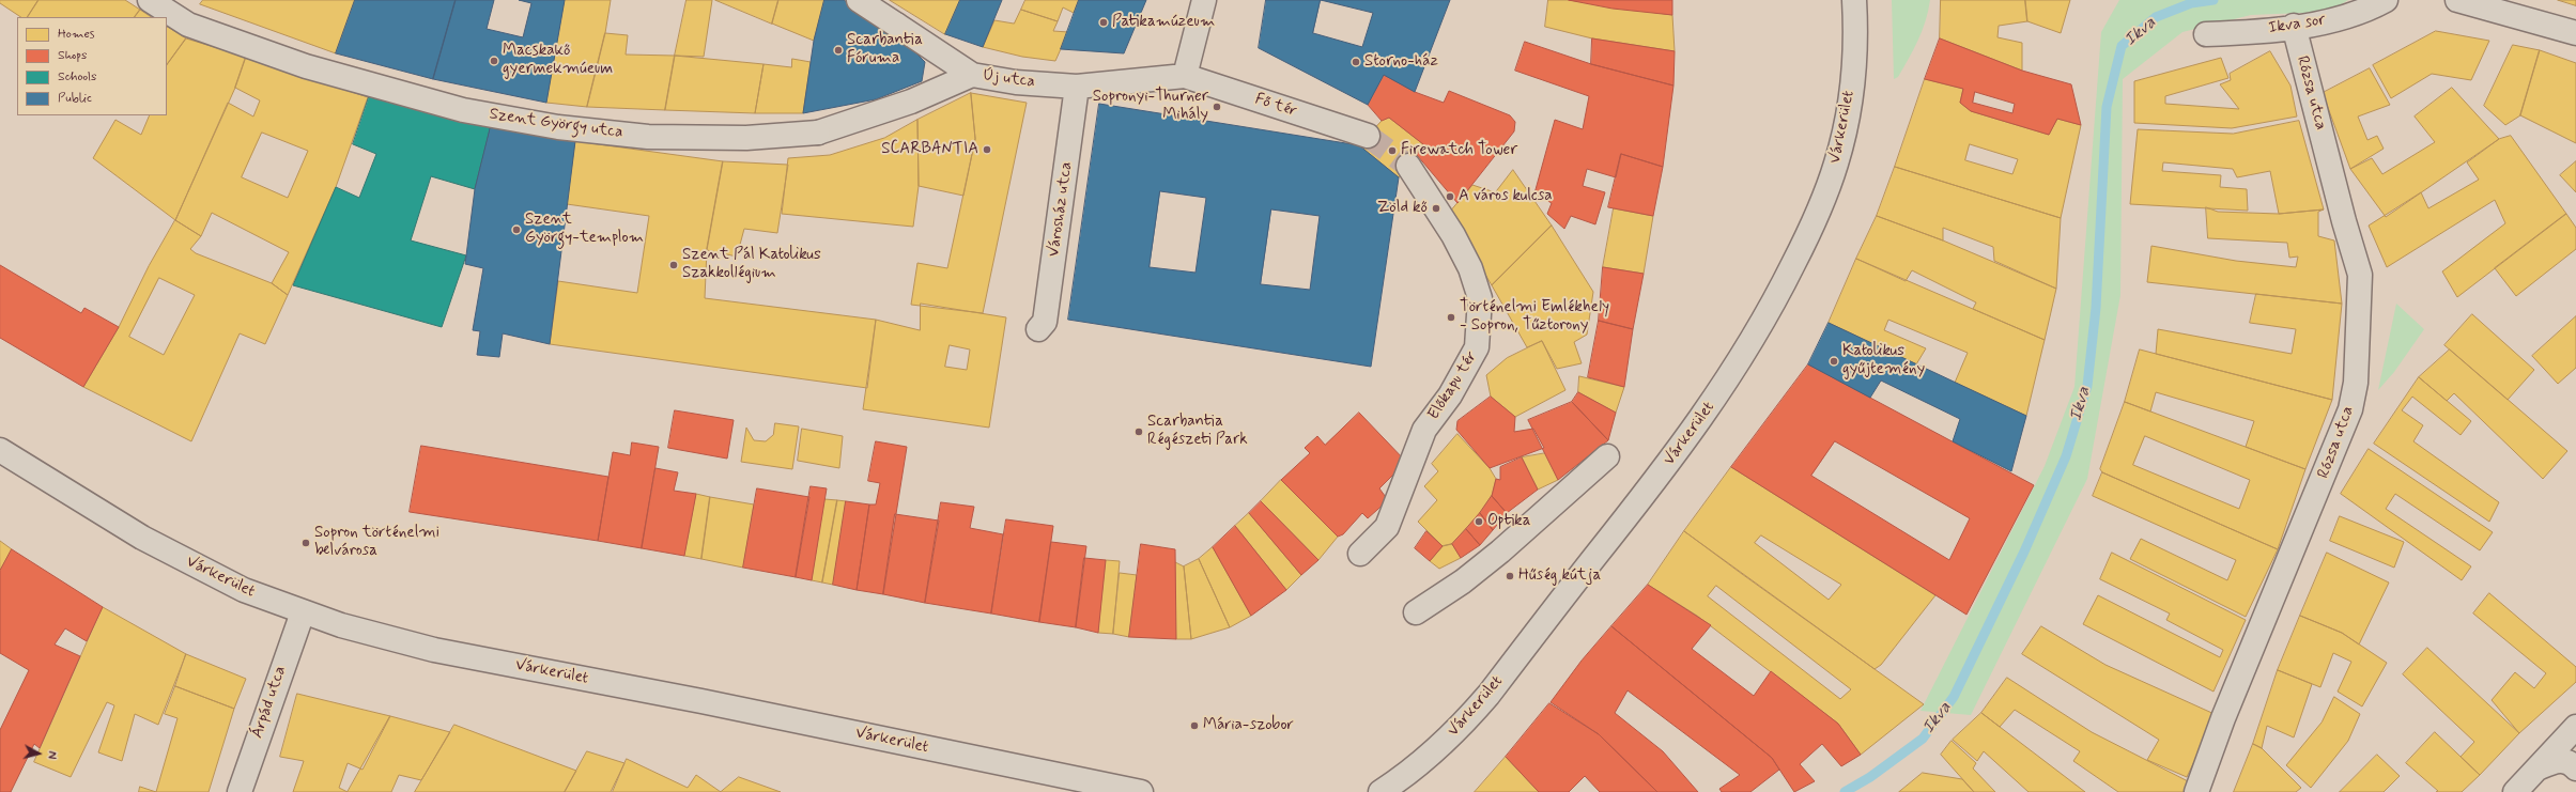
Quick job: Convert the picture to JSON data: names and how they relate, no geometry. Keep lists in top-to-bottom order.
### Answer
{
  "streets": {
    "street": [
      "Ikva sor",
      "Új utca",
      "Rózsa utca",
      "Fő tér",
      "Szent György utca",
      "Várkerület",
      "Városház utca",
      "Előkapu tér",
      "Árpád utca"
    ]
  },
  "crossings": [
    ["Ikva sor", "Rózsa utca"],
    ["Új utca", "Fő tér"],
    ["Új utca", "Szent György utca"],
    ["Új utca", "Városház utca"],
    ["Fő tér", "Városház utca"],
    ["Várkerület", "Árpád utca"]
  ],
  "water": ["Ikva"],
  "places": [
    "Patikamúzeum",
    "Scarbantia Fóruma",
    "Macskakő gyermekmúeum",
    "Storno-ház",
    "Sopronyi-Thurner Mihály",
    "SCARBANTIA",
    "Firewatch Tower",
    "A város kulcsa",
    "Zöld kő",
    "Szent György-templom",
    "Szent Pál Katolikus Szakkollégium",
    "Történelmi Emlékhely - Sopron, Tűztorony",
    "Katolikus gyűjtemény",
    "Scarbantia Régészeti Park",
    "Optika",
    "Sopron történelmi belvárosa",
    "Hűség kútja",
    "Mária-szobor"
  ],
  "legend": [
    "Homes",
    "Shops",
    "Schools",
    "Public"
  ],
  "north": "right"
}
